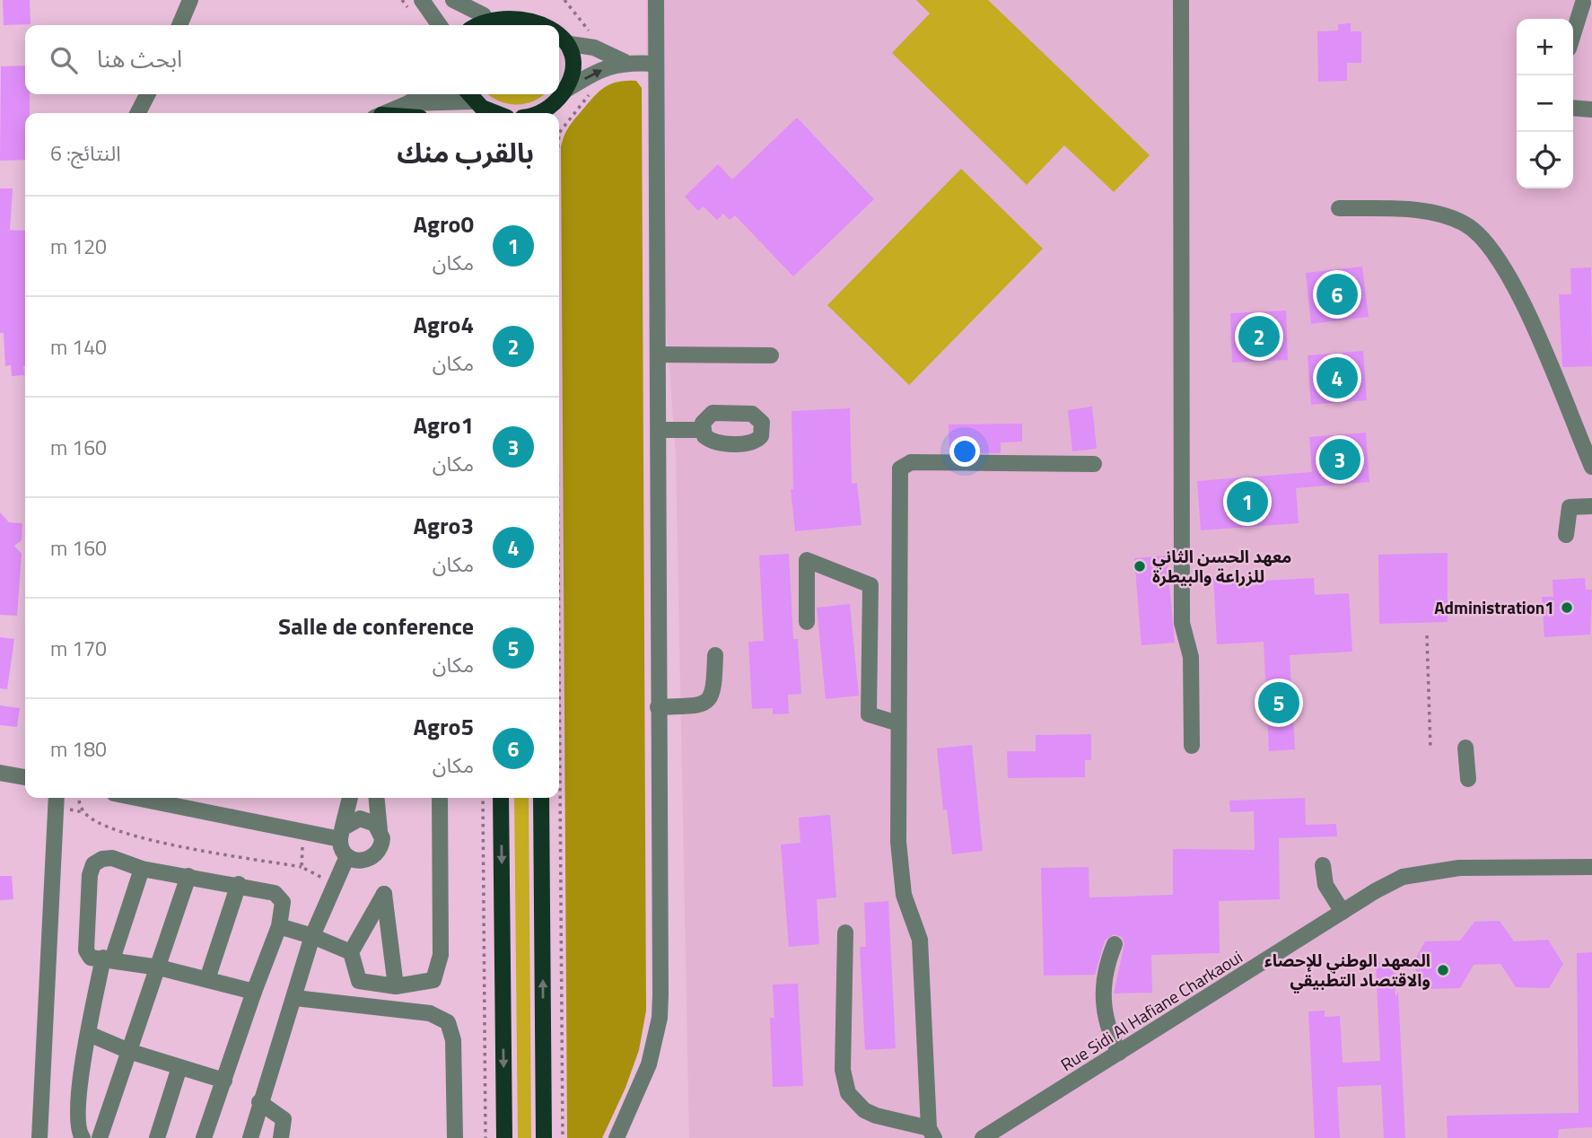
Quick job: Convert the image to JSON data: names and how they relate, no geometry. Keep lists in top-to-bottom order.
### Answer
{
  "streets": {
    "street": ["Rue Sidi Al Hafiane Charkaoui"]
  },
  "places": ["معهد الحسن الثاني للزراعة والبيطرة", "Administration1", "المعهد الوطني للإحصاء والاقتصاد التطبيقي"],
  "page": {
    "map_buttons": ["+", "−"],
    "search": "ابحث هنا",
    "heading": ["بالقرب منك", "النتائج: 6"],
    "list": [
      {
        "mark": "1",
        "name": "Agro0",
        "note": "مكان",
        "value": "120 m"
      },
      {
        "mark": "2",
        "name": "Agro4",
        "note": "مكان",
        "value": "140 m"
      },
      {
        "mark": "3",
        "name": "Agro1",
        "note": "مكان",
        "value": "160 m"
      },
      {
        "mark": "4",
        "name": "Agro3",
        "note": "مكان",
        "value": "160 m"
      },
      {
        "mark": "5",
        "name": "Salle de conference",
        "note": "مكان",
        "value": "170 m"
      },
      {
        "mark": "6",
        "name": "Agro5",
        "note": "مكان",
        "value": "180 m"
      }
    ],
    "pins": [
      "6",
      "2",
      "4",
      "3",
      "1",
      "5"
    ]
  }
}
